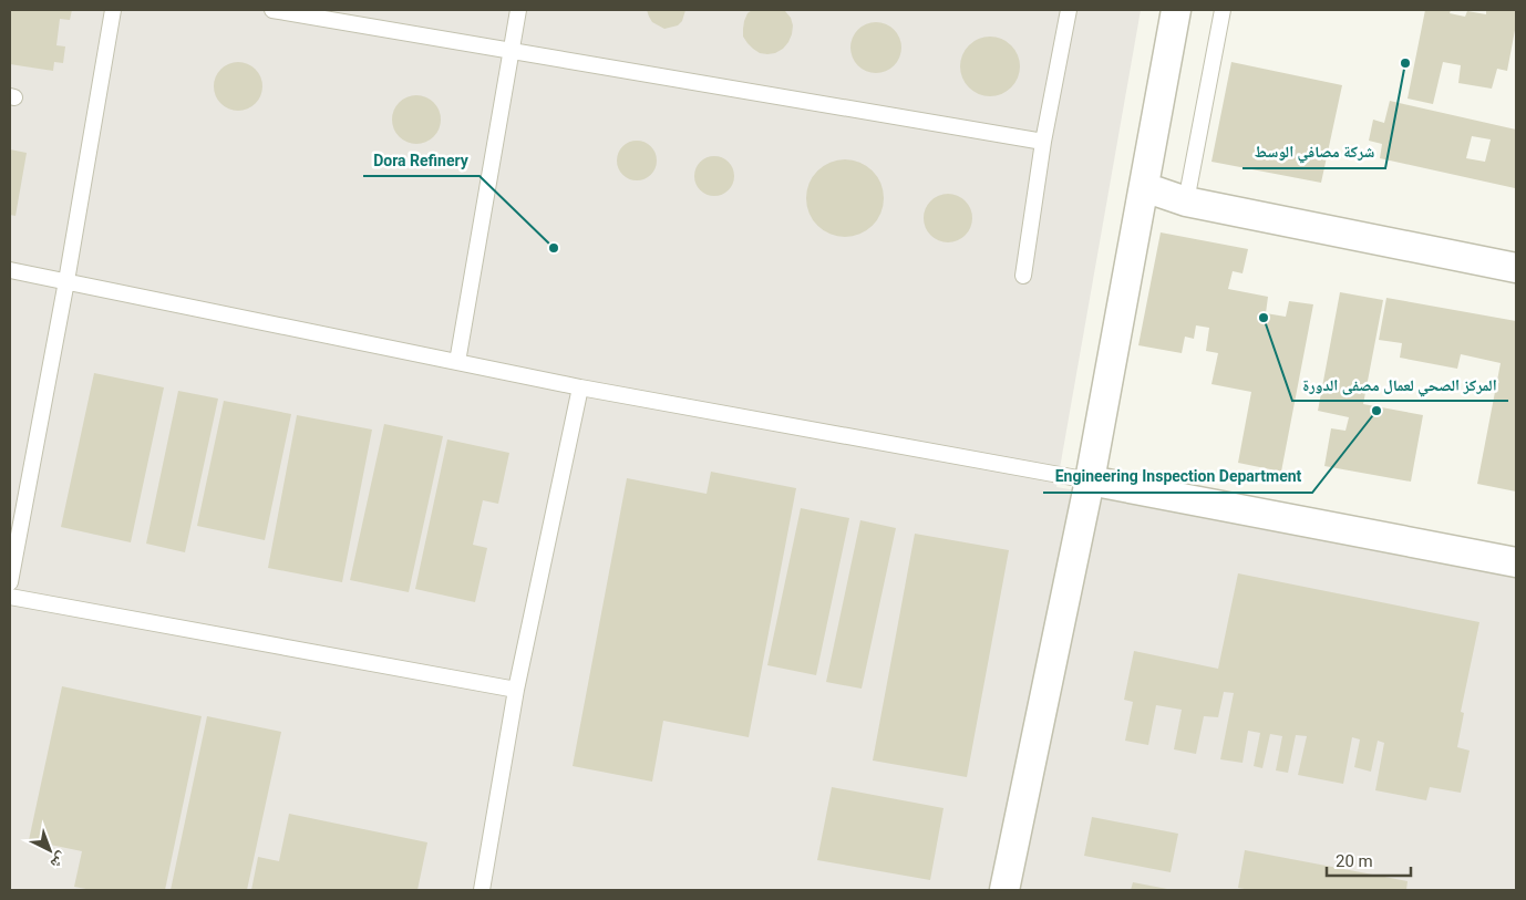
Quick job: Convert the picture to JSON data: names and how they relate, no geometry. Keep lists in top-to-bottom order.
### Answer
{
  "places": [
    "شركة مصافي الوسط",
    "Dora Refinery",
    "المركز الصحي لعمال مصفى الدورة",
    "Engineering Inspection Department"
  ],
  "scale_bar": "20 m",
  "north": "bottom right"
}
